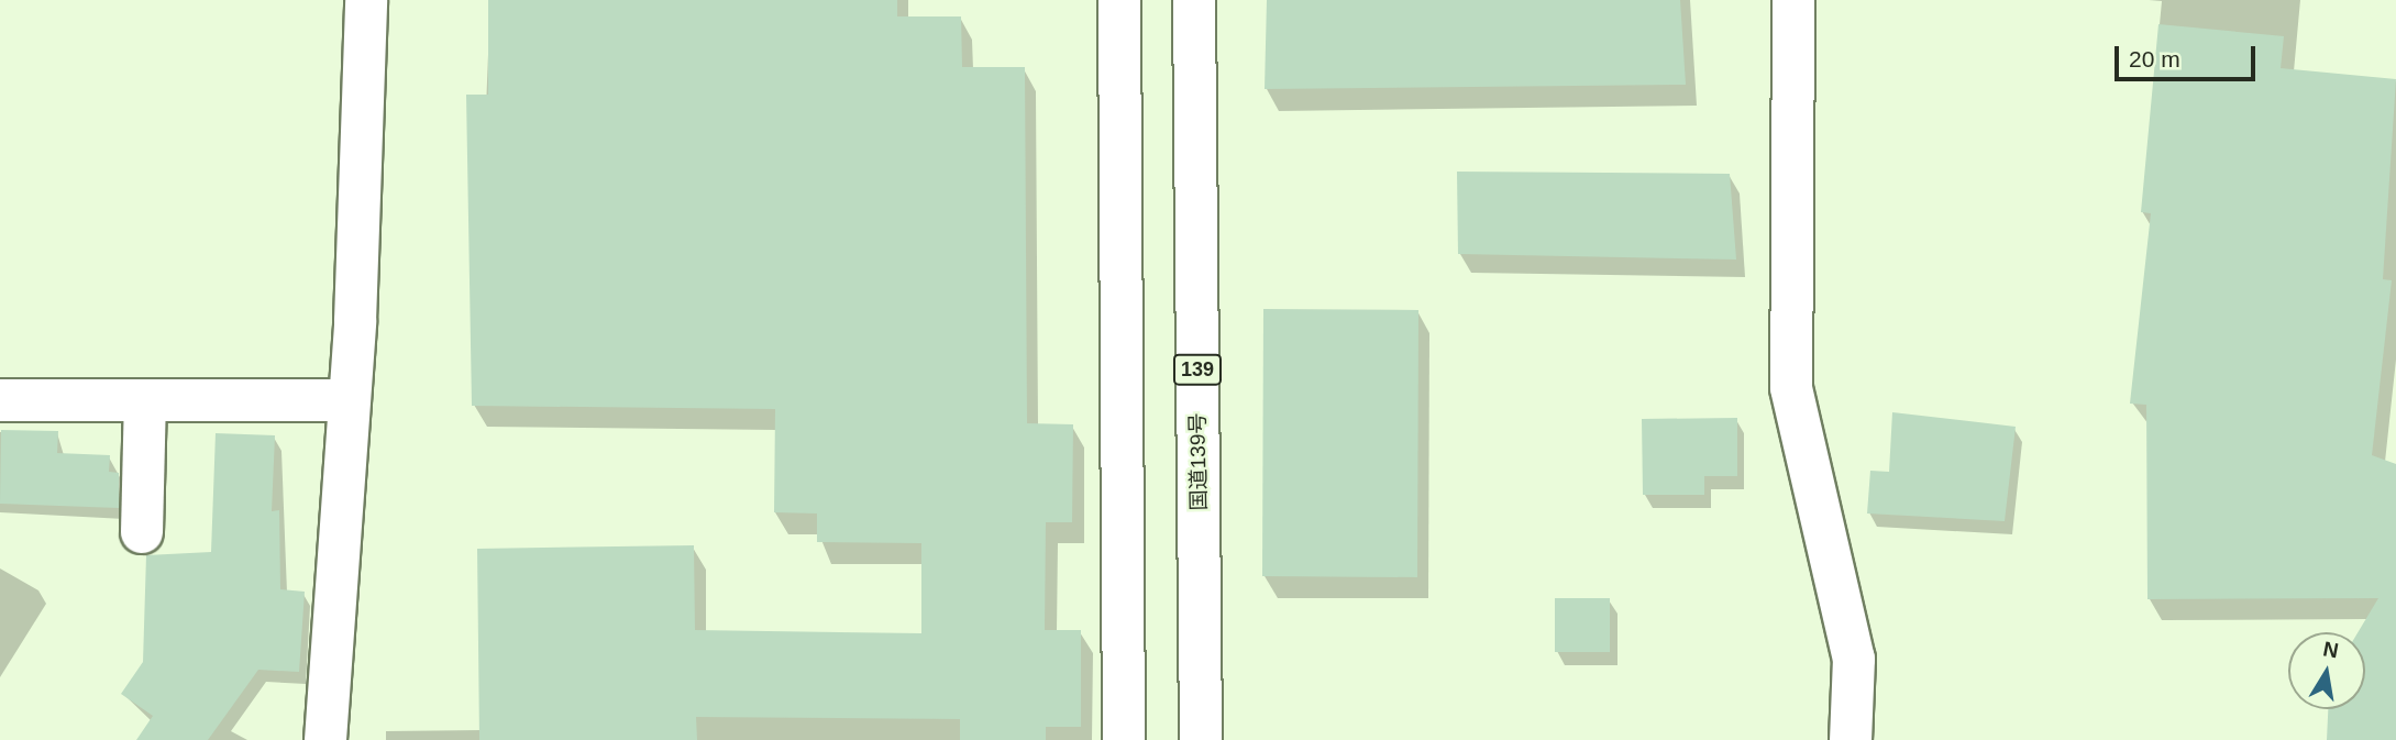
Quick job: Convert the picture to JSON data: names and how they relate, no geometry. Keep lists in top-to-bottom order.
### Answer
{
  "streets": {
    "main road": ["139", "国道139号"]
  },
  "scale_bar": "20 m",
  "north": "top"
}
